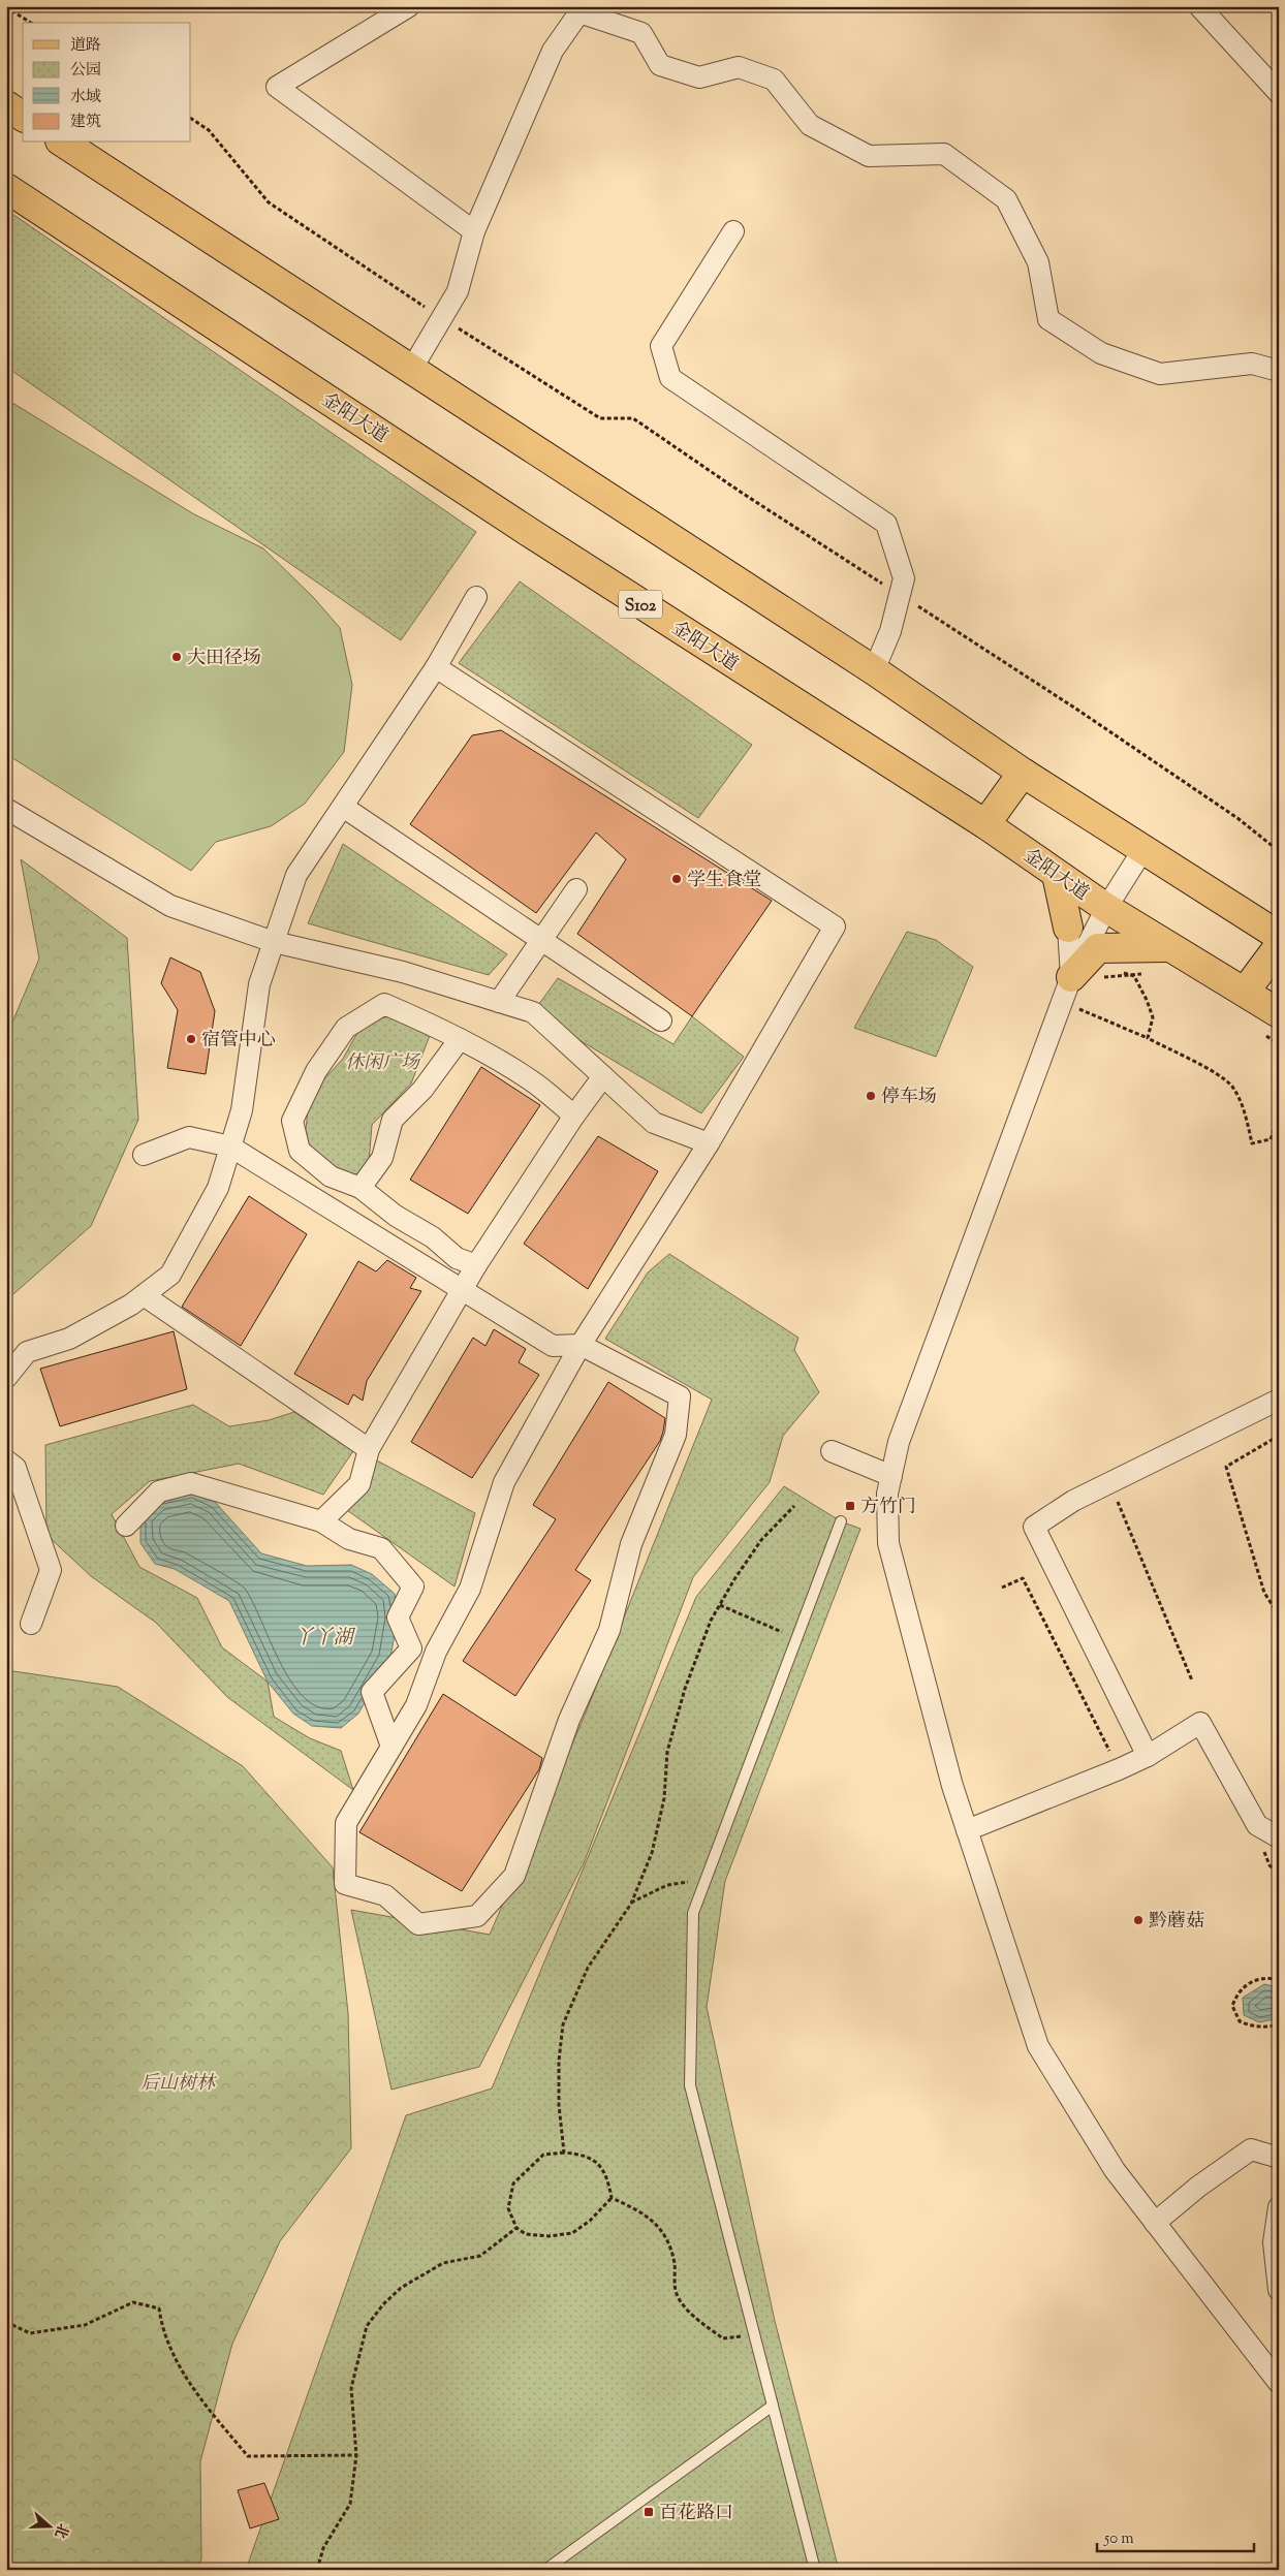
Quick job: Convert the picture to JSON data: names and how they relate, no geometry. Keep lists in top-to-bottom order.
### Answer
{
  "streets": {
    "main road": ["金阳大道", "S102"]
  },
  "water": ["丫丫湖"],
  "parks": ["休闲广场", "后山树林"],
  "places": {
    "other": [
      "大田径场",
      "学生食堂",
      "宿管中心",
      "停车场",
      "黔蘑菇"
    ],
    "transit": ["方竹门", "百花路口"]
  },
  "legend": [
    "道路",
    "公园",
    "水域",
    "建筑"
  ],
  "scale_bar": "50 m",
  "north": "right"
}
